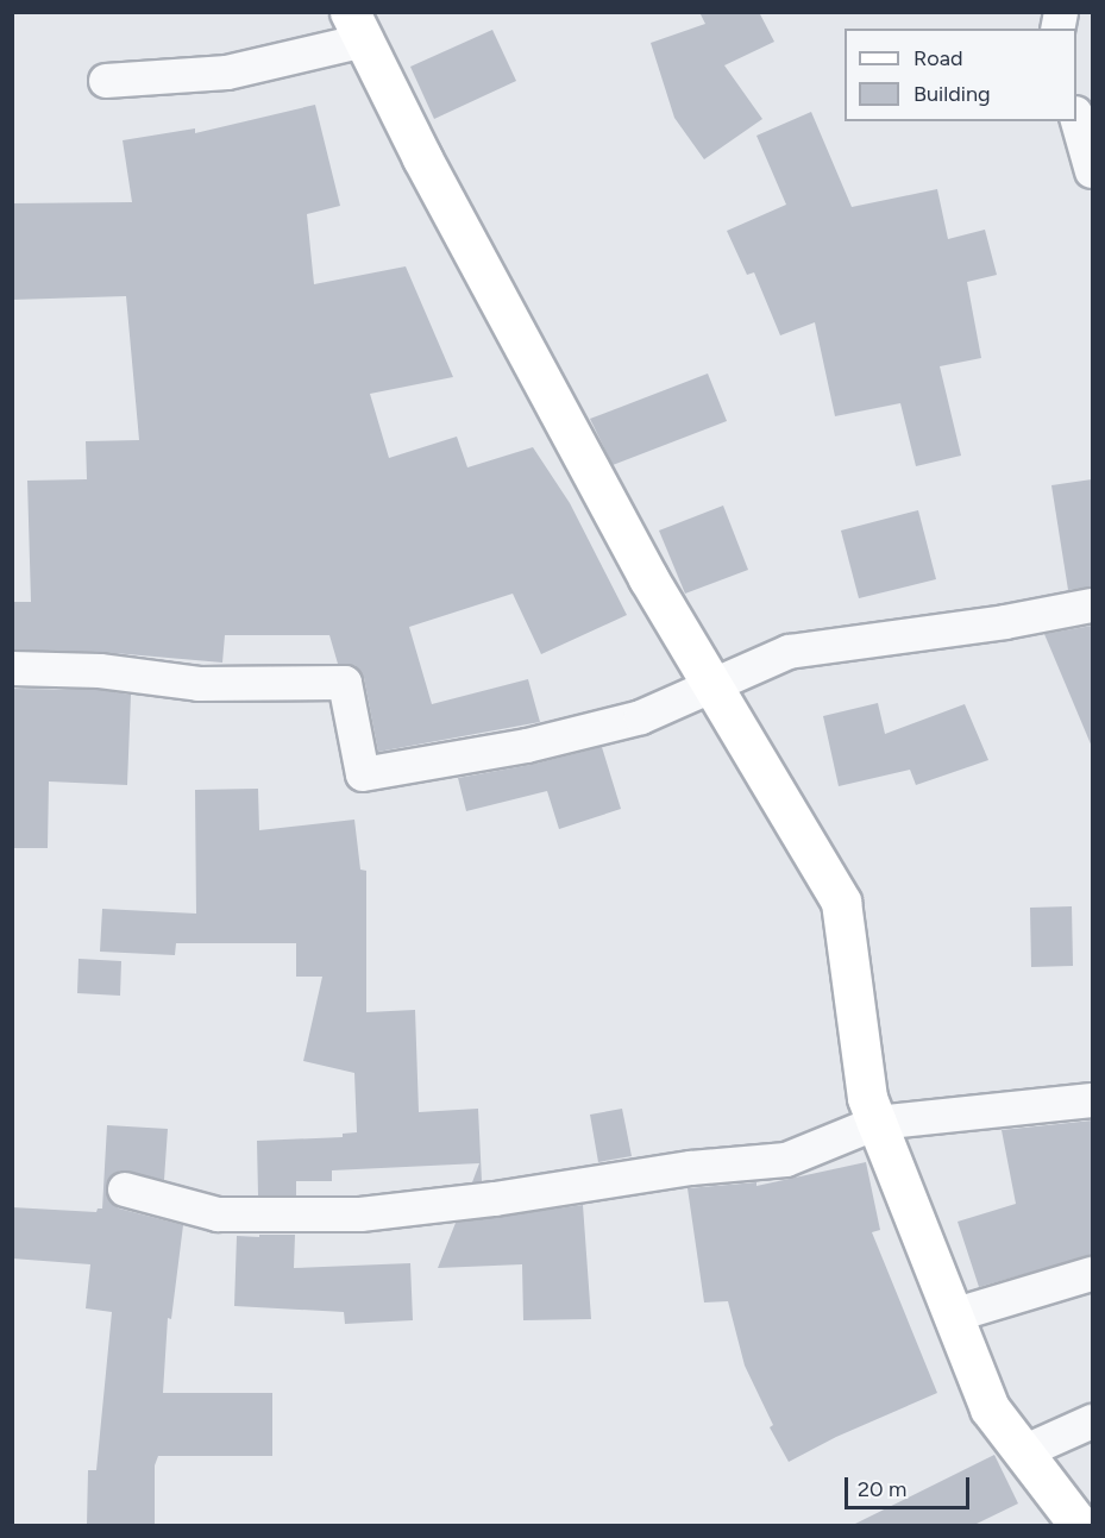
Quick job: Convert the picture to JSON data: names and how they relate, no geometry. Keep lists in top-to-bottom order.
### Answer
{
  "legend": ["Road", "Building"],
  "scale_bar": "20 m"
}
